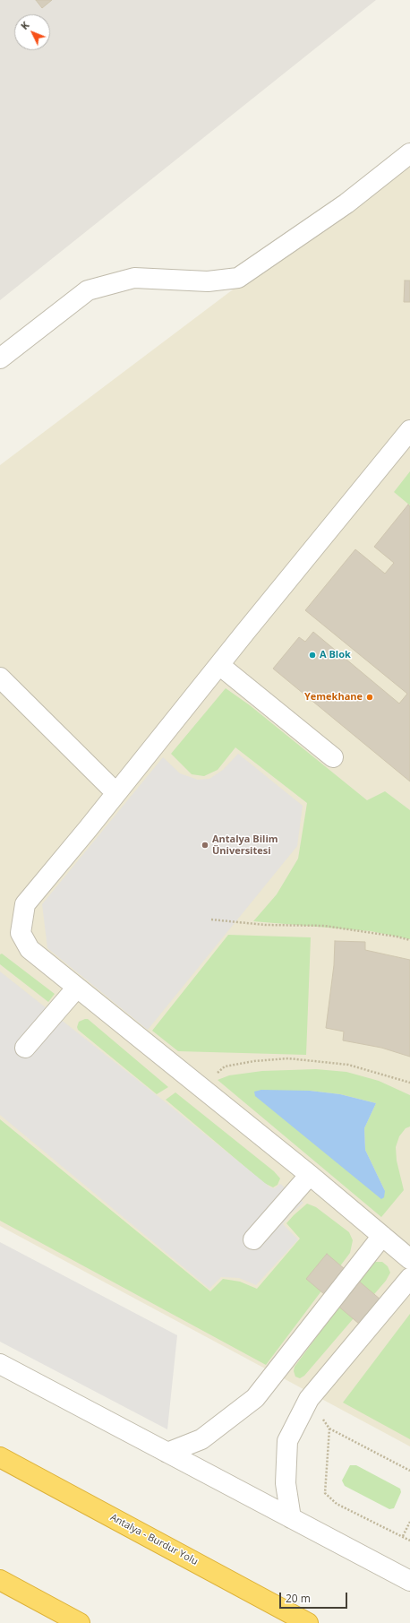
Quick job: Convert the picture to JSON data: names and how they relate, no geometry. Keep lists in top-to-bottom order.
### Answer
{
  "streets": {
    "highway": ["Antalya - Burdur Yolu"]
  },
  "places": ["A Blok", "Yemekhane", "Antalya Bilim Üniversitesi"],
  "scale_bar": "20 m",
  "north": "top left"
}
